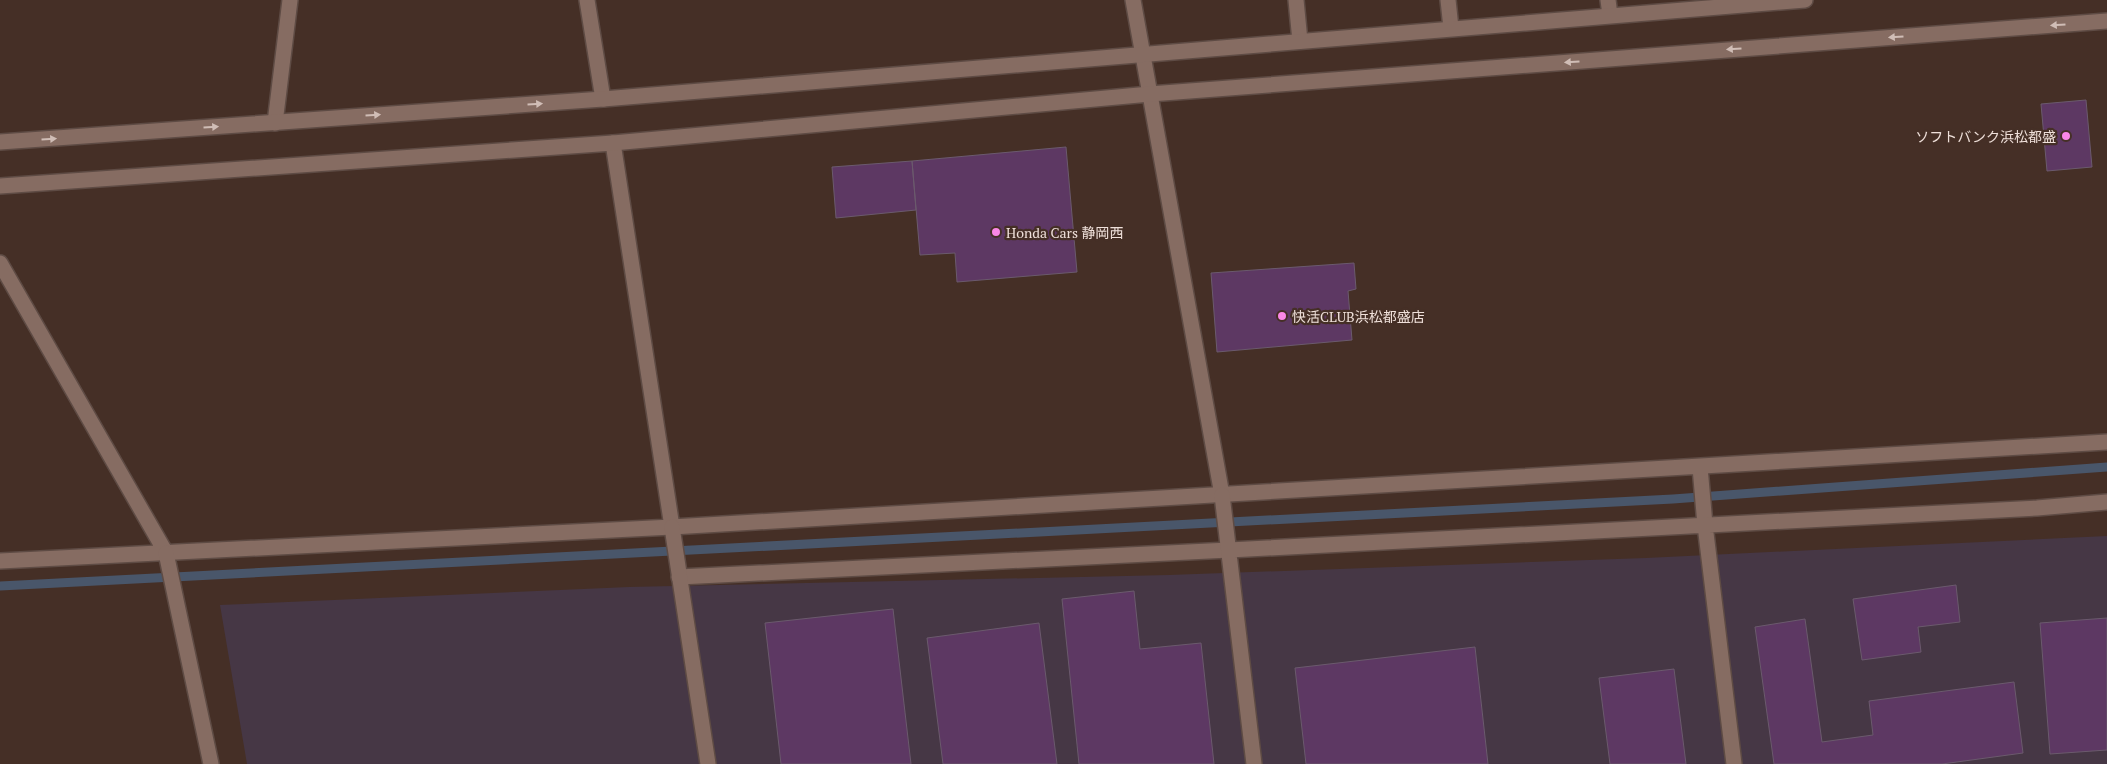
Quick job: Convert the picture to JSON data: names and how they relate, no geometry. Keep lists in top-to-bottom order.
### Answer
{
  "places": ["ソフトバンク浜松都盛", "Honda Cars 静岡西", "快活CLUB浜松都盛店"]
}
